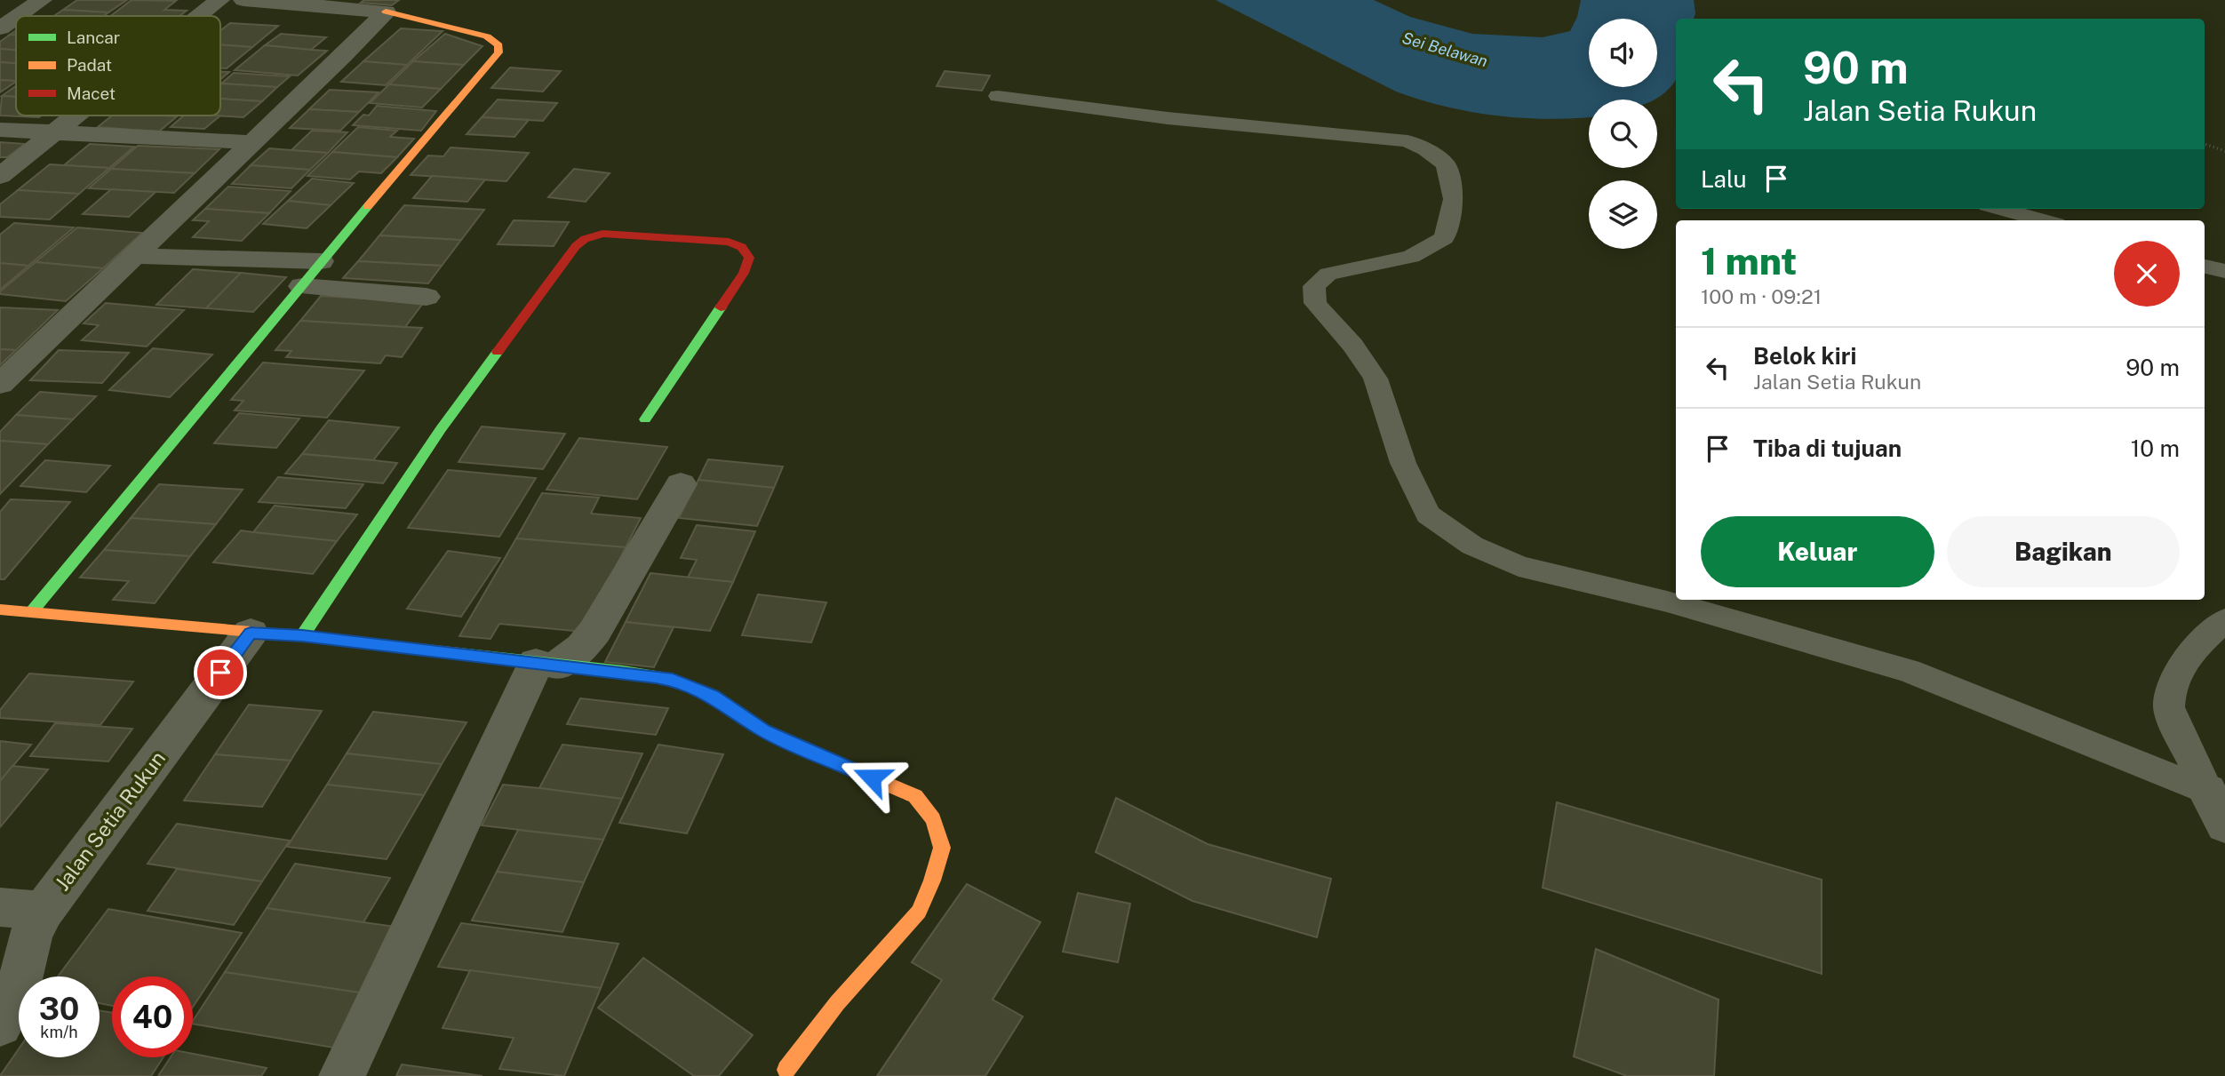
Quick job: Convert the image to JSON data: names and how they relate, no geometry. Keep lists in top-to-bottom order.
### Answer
{
  "streets": {
    "street": ["Jalan Setia Rukun"]
  },
  "water": ["Sei Belawan"],
  "legend": ["Lancar", "Padat", "Macet"],
  "page": {
    "turn": ["90 m", "Jalan Setia Rukun"],
    "then": "Lalu",
    "heading": ["1 mnt", "100 m · 09:21"],
    "list": [
      {
        "name": "Belok kiri",
        "note": "Jalan Setia Rukun",
        "value": "90 m"
      },
      {
        "name": "Tiba di tujuan",
        "value": "10 m"
      }
    ],
    "buttons": ["Keluar", "Bagikan"],
    "speed": "30 km/h",
    "limit": "40"
  }
}
